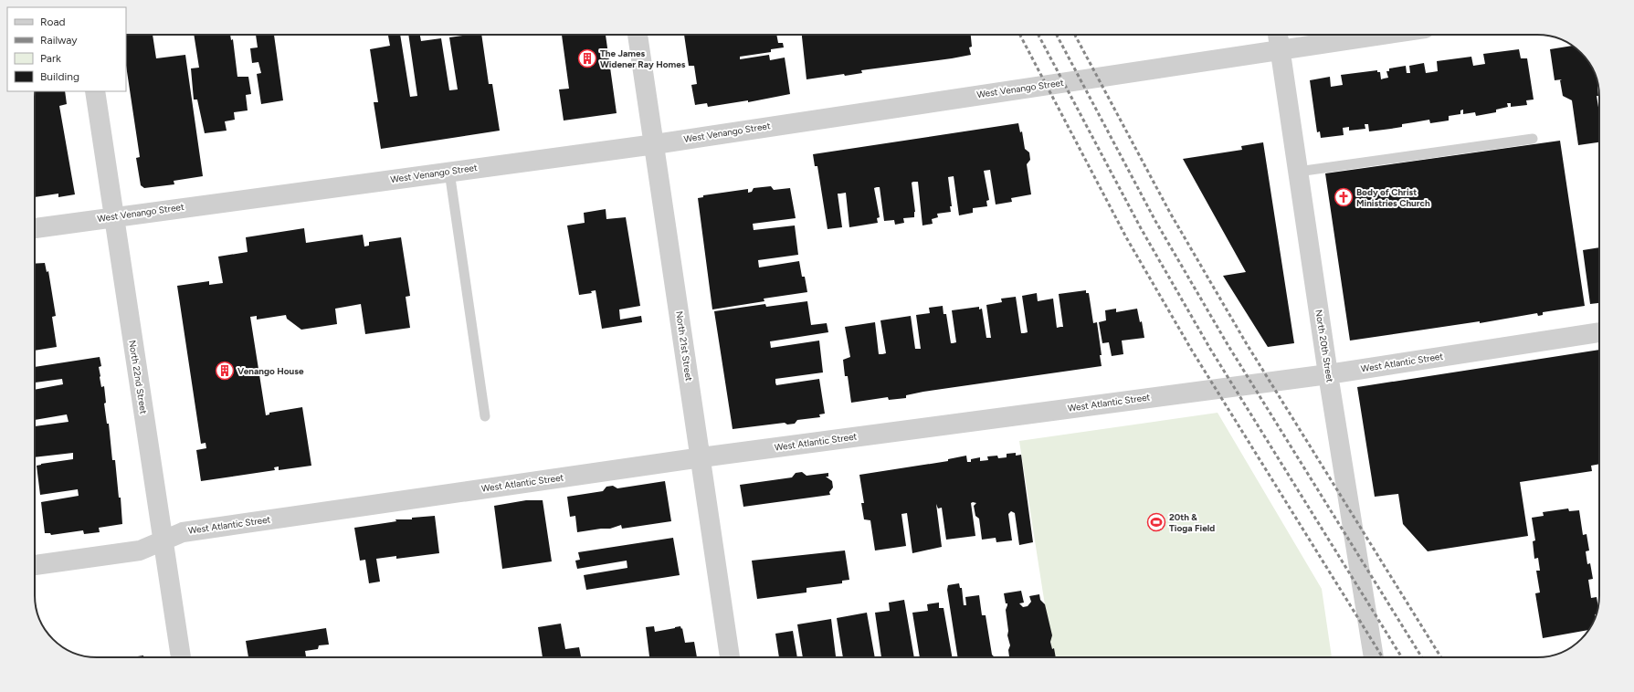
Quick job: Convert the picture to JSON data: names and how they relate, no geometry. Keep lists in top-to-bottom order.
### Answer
{
  "streets": {
    "street": [
      "West Venango Street",
      "North 21st Street",
      "North 20th Street",
      "West Atlantic Street",
      "North 22nd Street"
    ]
  },
  "crossings": [
    ["West Venango Street", "North 21st Street"],
    ["West Venango Street", "North 20th Street"],
    ["West Venango Street", "North 22nd Street"],
    ["North 21st Street", "West Atlantic Street"],
    ["North 20th Street", "West Atlantic Street"],
    ["West Atlantic Street", "North 22nd Street"]
  ],
  "places": {
    "building": ["The James Widener Ray Homes", "Venango House"],
    "church": ["Body of Christ Ministries Church"],
    "sports": ["20th & Tioga Field"]
  },
  "legend": [
    "Road",
    "Railway",
    "Park",
    "Building"
  ]
}
